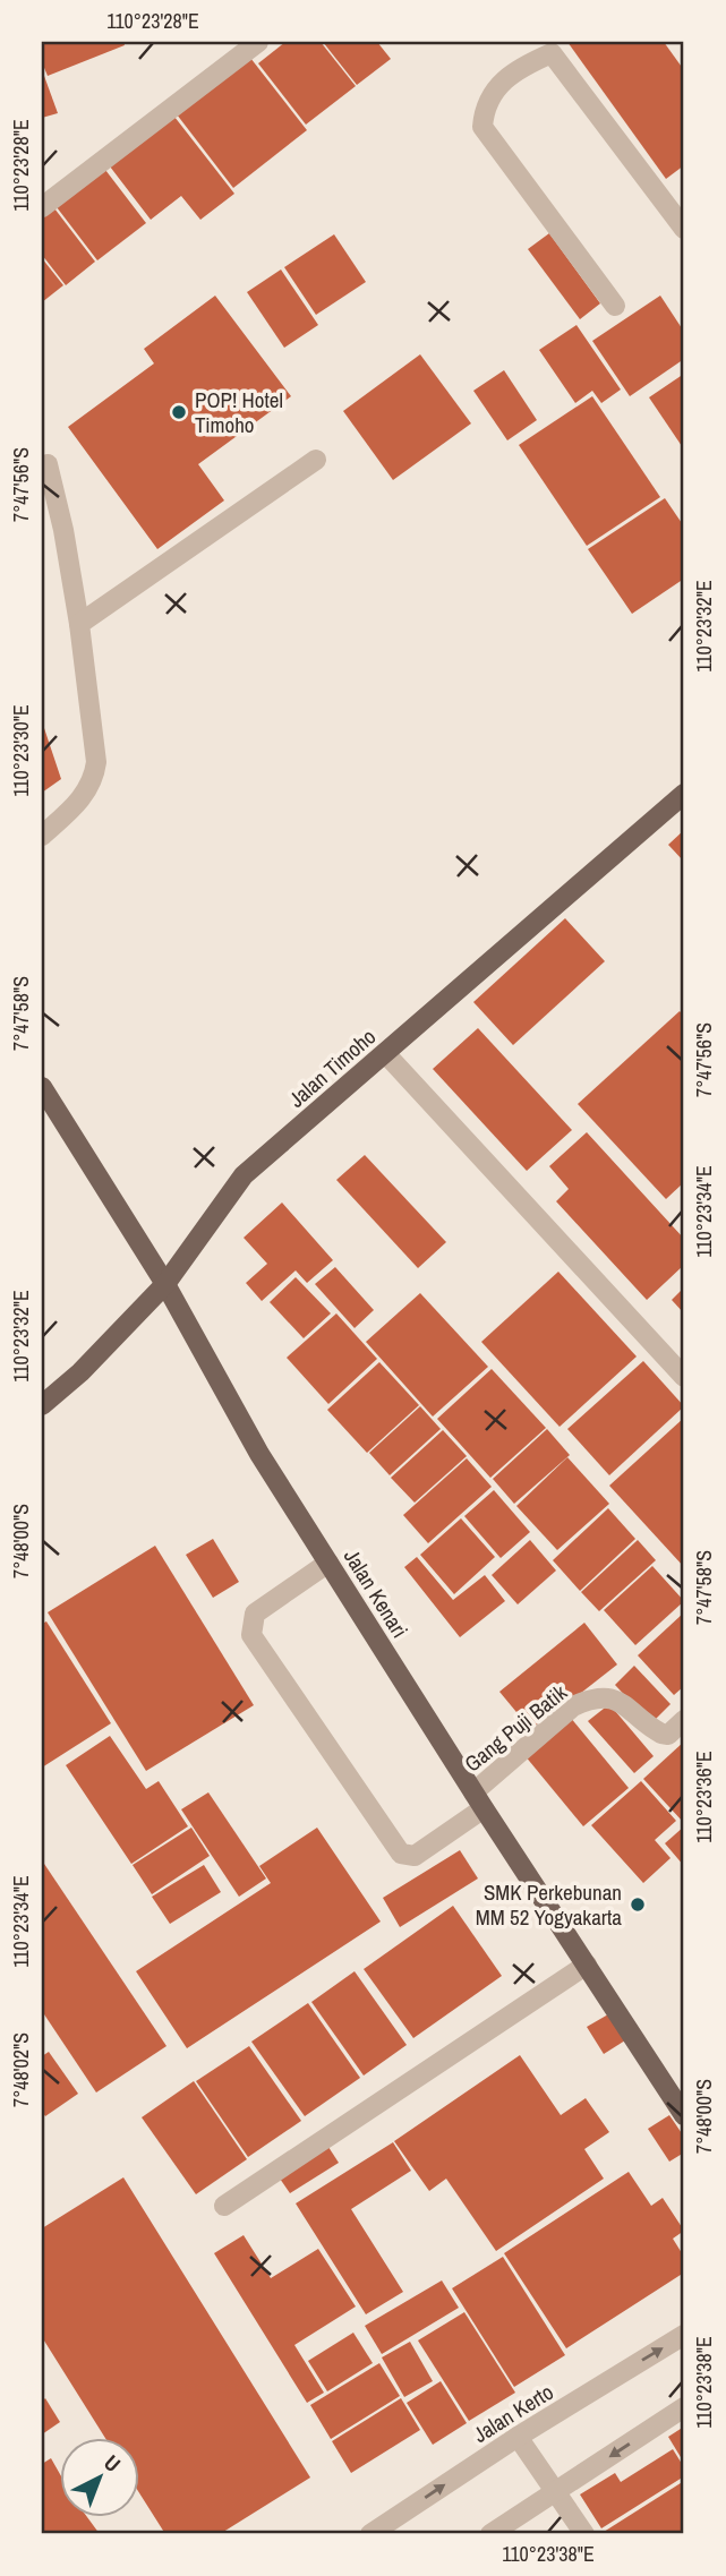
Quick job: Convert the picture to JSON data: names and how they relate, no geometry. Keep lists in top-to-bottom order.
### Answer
{
  "streets": {
    "main road": ["Jalan Timoho", "Jalan Kenari"],
    "street": ["Gang Puji Batik", "Jalan Kerto"]
  },
  "crossings": [
    ["Jalan Timoho", "Jalan Kenari"],
    ["Jalan Kenari", "Gang Puji Batik"]
  ],
  "places": ["POP! Hotel Timoho", "SMK Perkebunan MM 52 Yogyakarta"],
  "north": "top right",
  "coordinates": [
    "110°23'28\"E",
    "7°47'56\"S",
    "110°23'32\"E",
    "110°23'30\"E",
    "7°47'58\"S",
    "110°23'34\"E",
    "7°48'00\"S",
    "110°23'36\"E",
    "7°48'02\"S",
    "110°23'38\"E"
  ]
}
